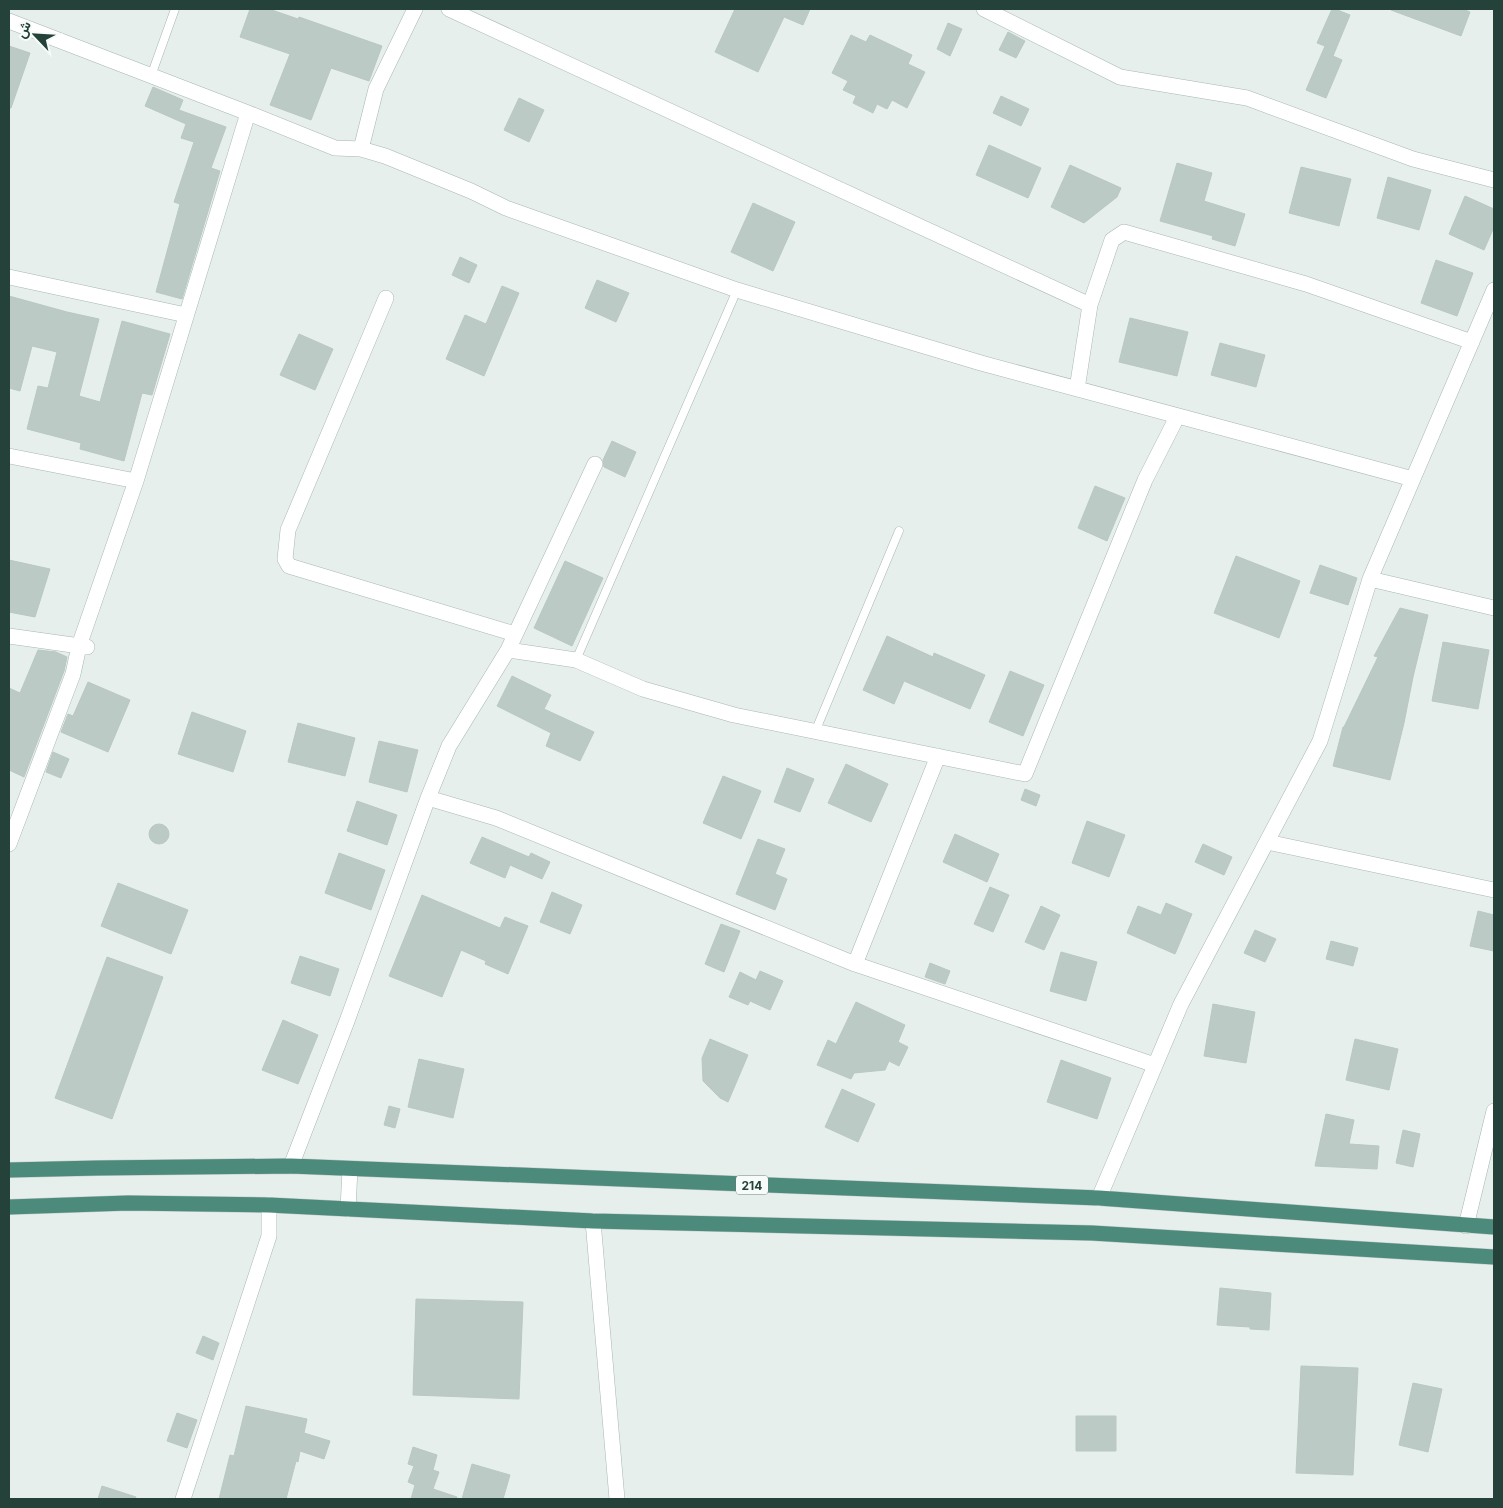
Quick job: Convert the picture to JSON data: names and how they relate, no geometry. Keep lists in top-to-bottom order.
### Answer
{
  "streets": {
    "highway": ["214"]
  },
  "north": "top left"
}
